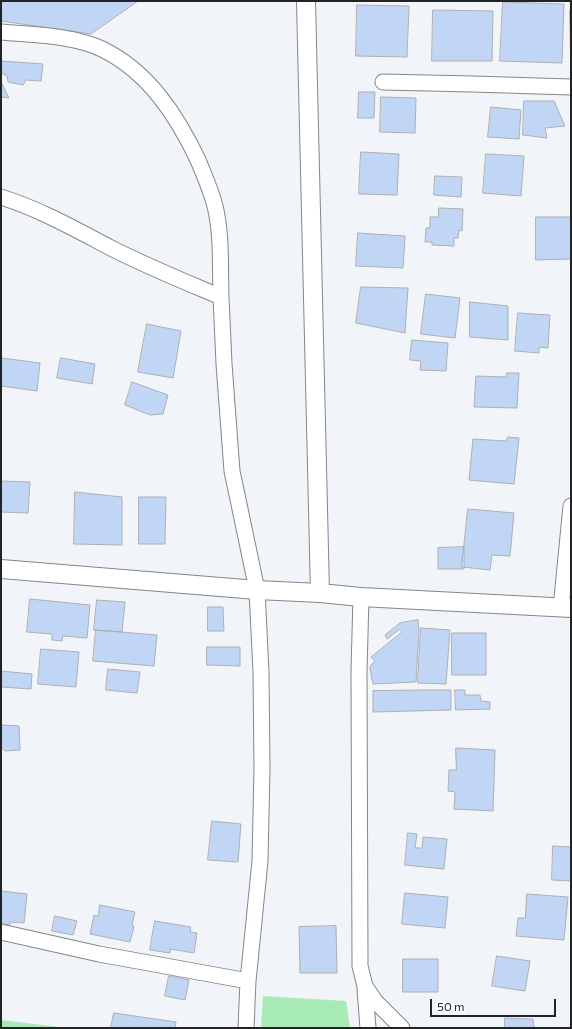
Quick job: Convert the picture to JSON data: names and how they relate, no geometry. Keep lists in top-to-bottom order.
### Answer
{
  "scale_bar": "50 m"
}
